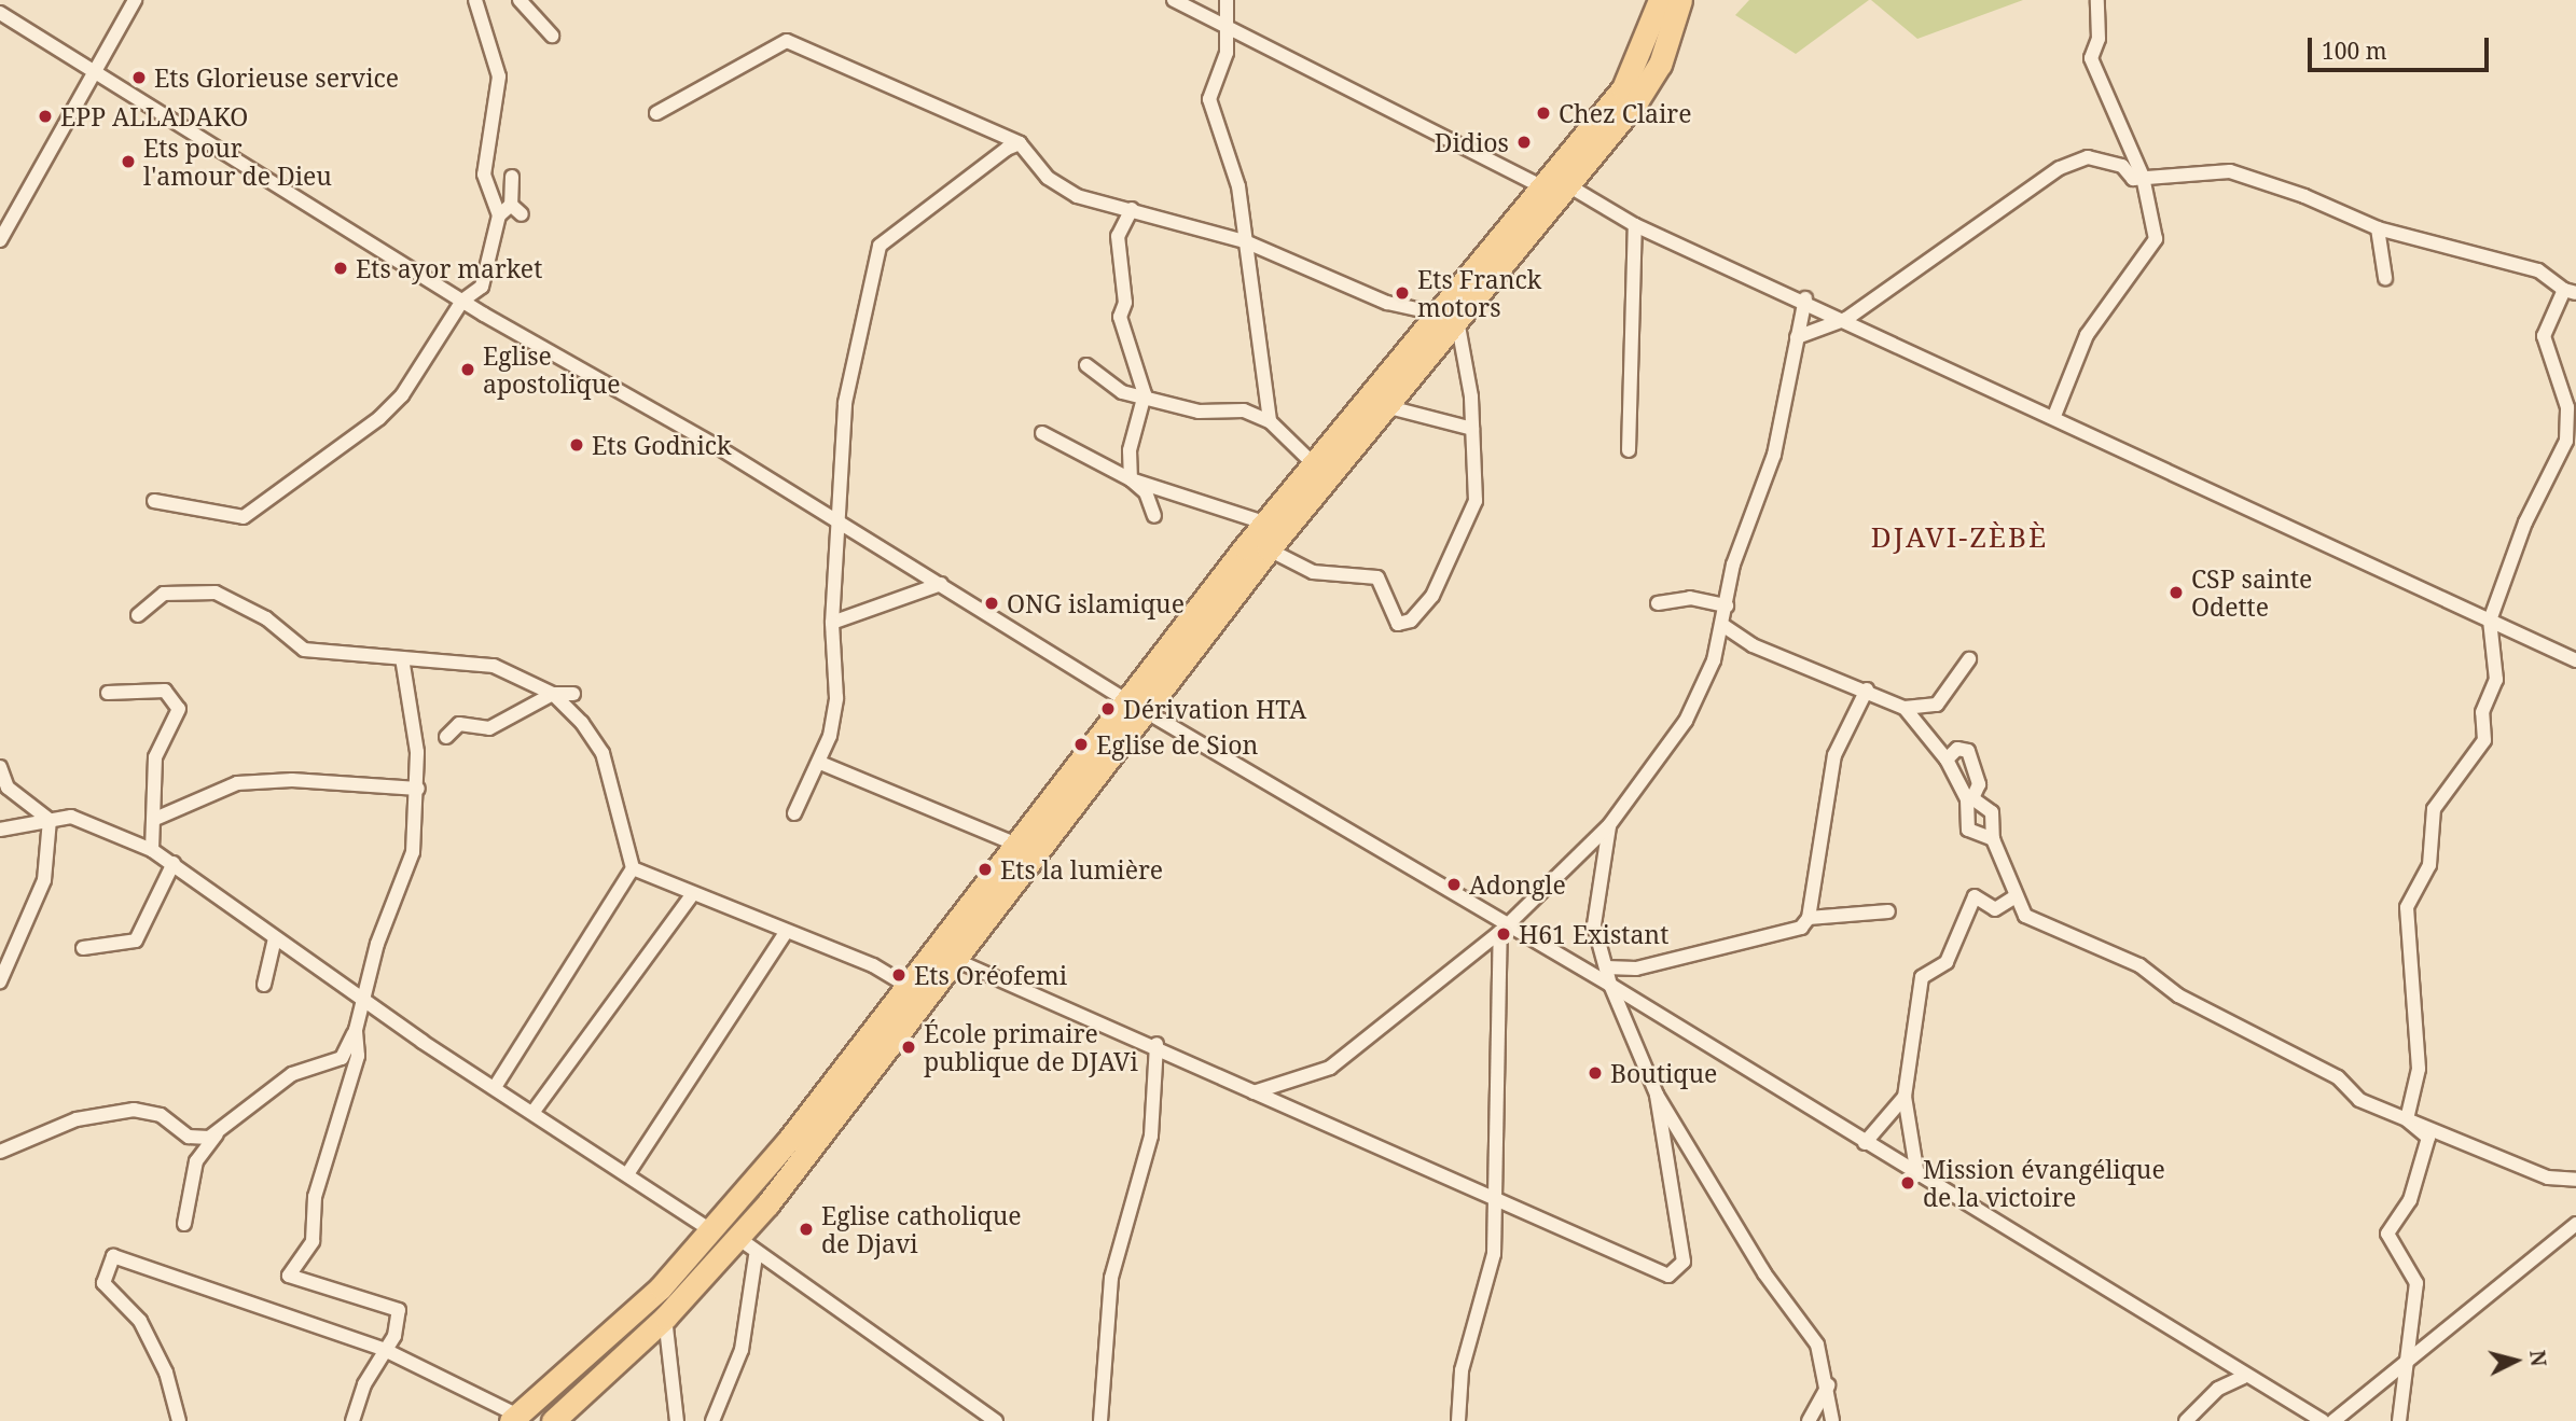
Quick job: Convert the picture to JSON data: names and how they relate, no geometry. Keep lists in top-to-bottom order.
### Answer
{
  "districts": ["DJAVI-ZÈBÈ"],
  "places": [
    "Ets Glorieuse service",
    "Chez Claire",
    "EPP ALLADAKO",
    "Didios",
    "Ets pour l'amour de Dieu",
    "Ets ayor market",
    "Ets Franck motors",
    "Eglise apostolique",
    "Ets Godnick",
    "CSP sainte Odette",
    "ONG islamique",
    "Dérivation HTA",
    "Eglise de Sion",
    "Ets la lumière",
    "Adongle",
    "H61 Existant",
    "Ets Oréofemi",
    "École primaire publique de DJAVi",
    "Boutique",
    "Mission évangélique de la victoire",
    "Eglise catholique de Djavi"
  ],
  "scale_bar": "100 m",
  "north": "right"
}
